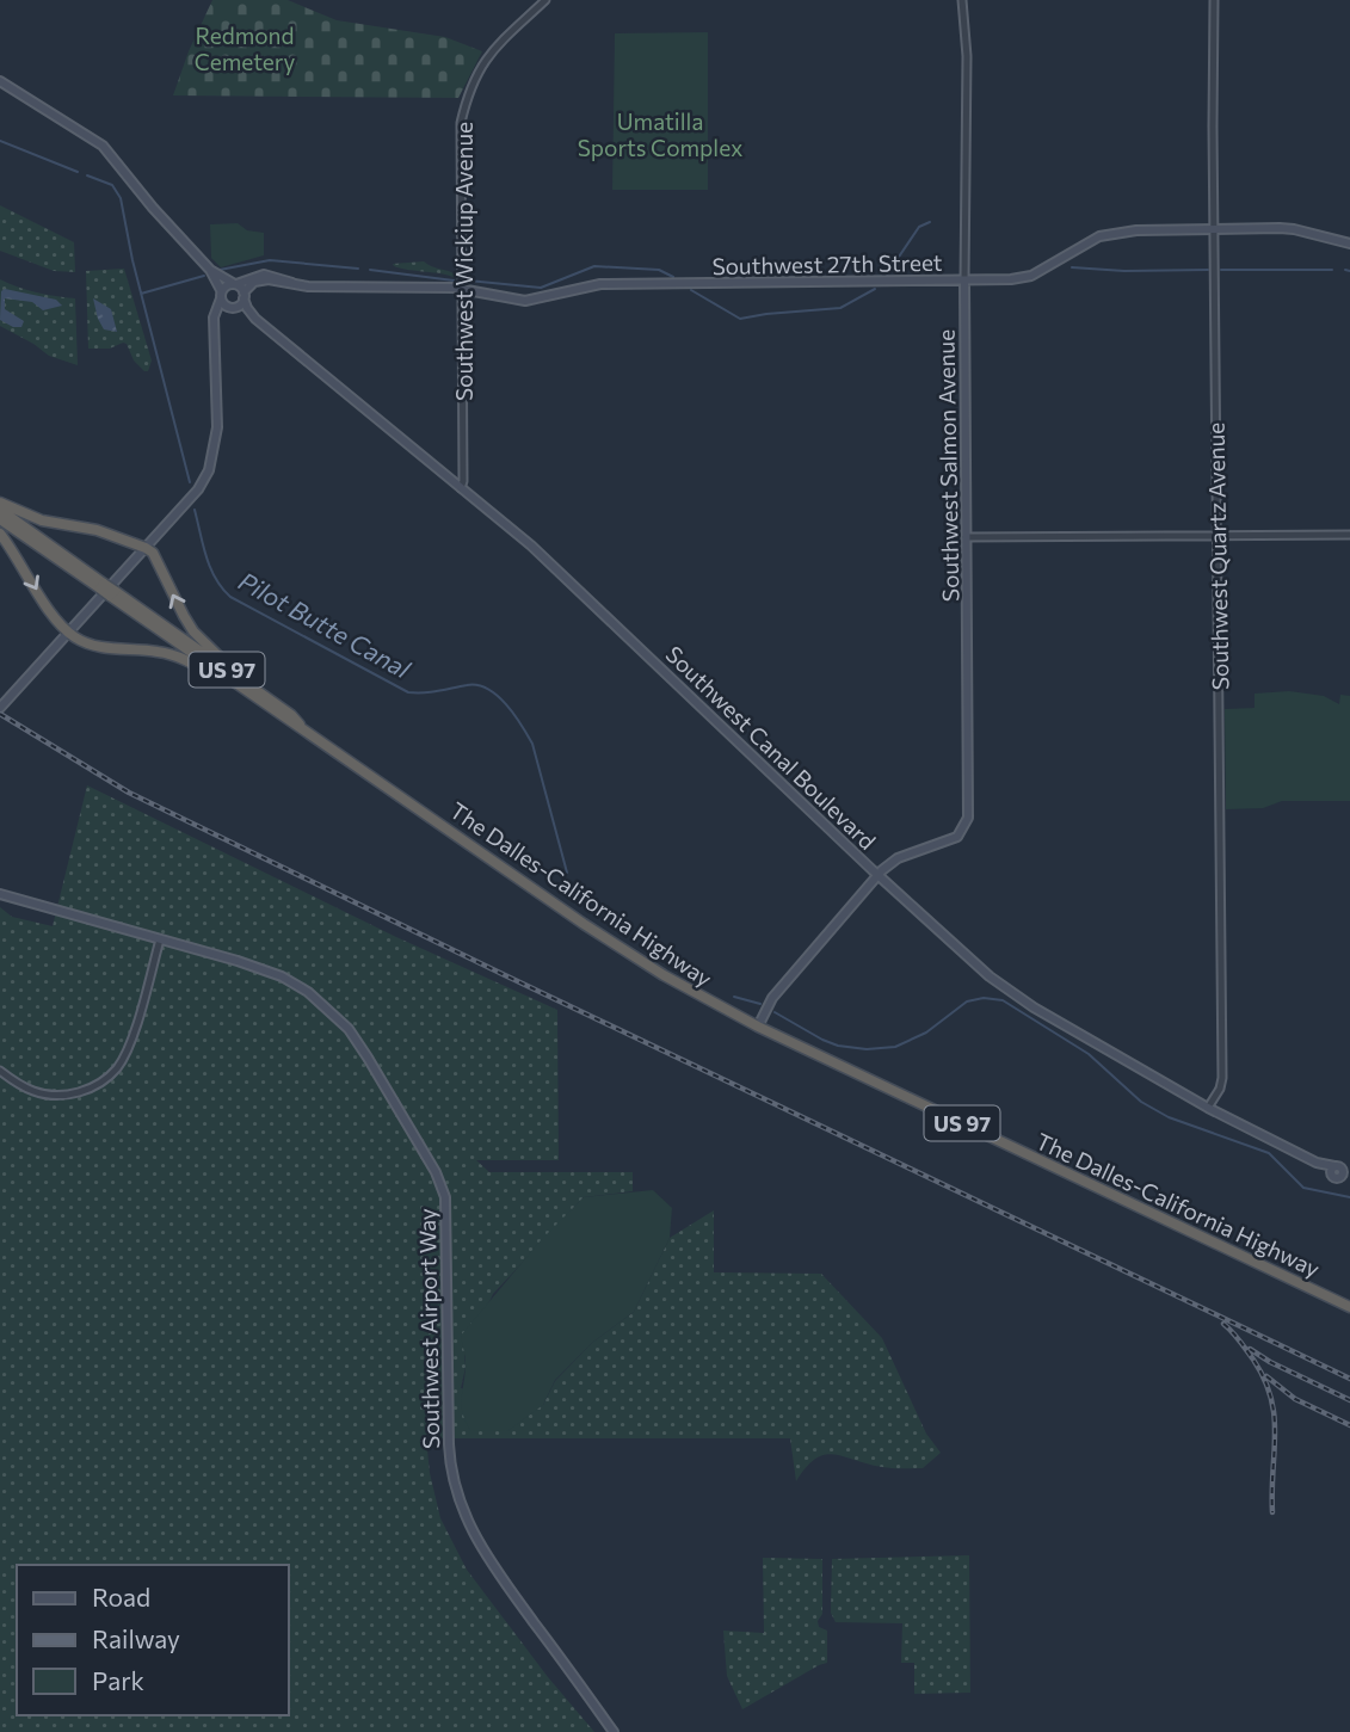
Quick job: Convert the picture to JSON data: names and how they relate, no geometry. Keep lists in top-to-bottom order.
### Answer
{
  "streets": {
    "highway": ["US 97", "The Dalles-California Highway"],
    "main road": [
      "Southwest 27th Street",
      "Southwest Salmon Avenue",
      "Southwest Canal Boulevard",
      "Southwest Airport Way"
    ],
    "street": ["Southwest Wickiup Avenue", "Southwest Quartz Avenue"]
  },
  "crossings": [
    ["Southwest Wickiup Avenue", "Southwest 27th Street"],
    ["Southwest Wickiup Avenue", "Southwest Canal Boulevard"],
    ["Southwest 27th Street", "Southwest Salmon Avenue"],
    ["Southwest 27th Street", "Southwest Quartz Avenue"],
    ["Southwest 27th Street", "Southwest Canal Boulevard"],
    ["Southwest Salmon Avenue", "Southwest Canal Boulevard"],
    ["Southwest Quartz Avenue", "Southwest Canal Boulevard"]
  ],
  "water": ["Pilot Butte Canal"],
  "parks": ["Redmond Cemetery", "Umatilla Sports Complex"],
  "legend": ["Road", "Railway", "Park"]
}
